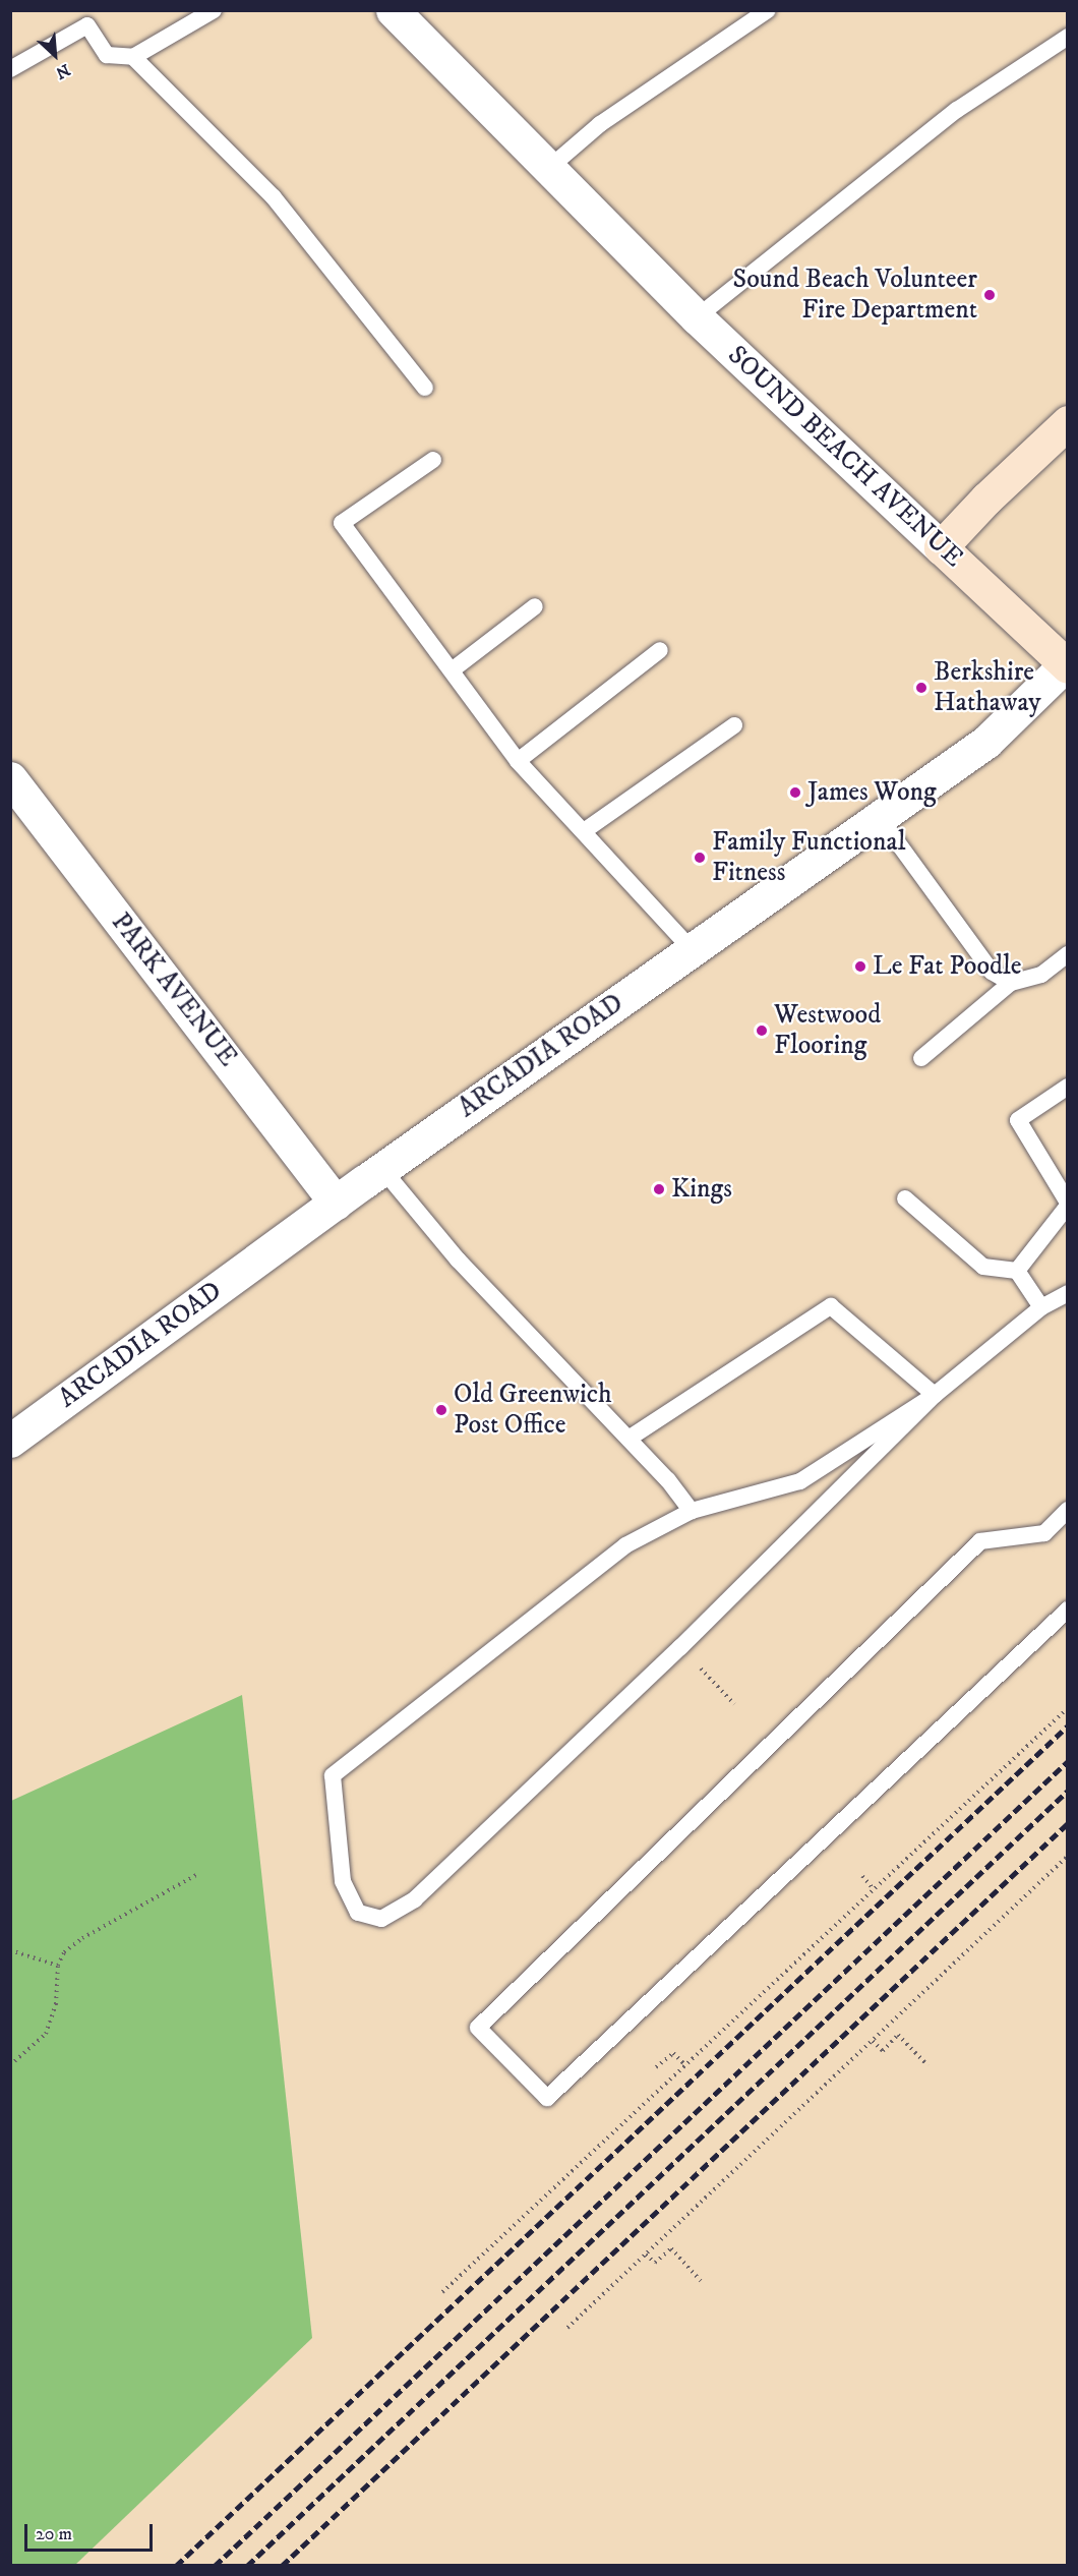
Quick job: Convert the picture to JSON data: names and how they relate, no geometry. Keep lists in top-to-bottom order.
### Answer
{
  "streets": {
    "street": ["SOUND BEACH AVENUE", "PARK AVENUE", "ARCADIA ROAD"]
  },
  "crossings": [
    ["SOUND BEACH AVENUE", "ARCADIA ROAD"],
    ["PARK AVENUE", "ARCADIA ROAD"]
  ],
  "places": [
    "Sound Beach Volunteer Fire Department",
    "Berkshire Hathaway",
    "James Wong",
    "Family Functional Fitness",
    "Le Fat Poodle",
    "Westwood Flooring",
    "Kings",
    "Old Greenwich Post Office"
  ],
  "scale_bar": "20 m",
  "north": "bottom right"
}
